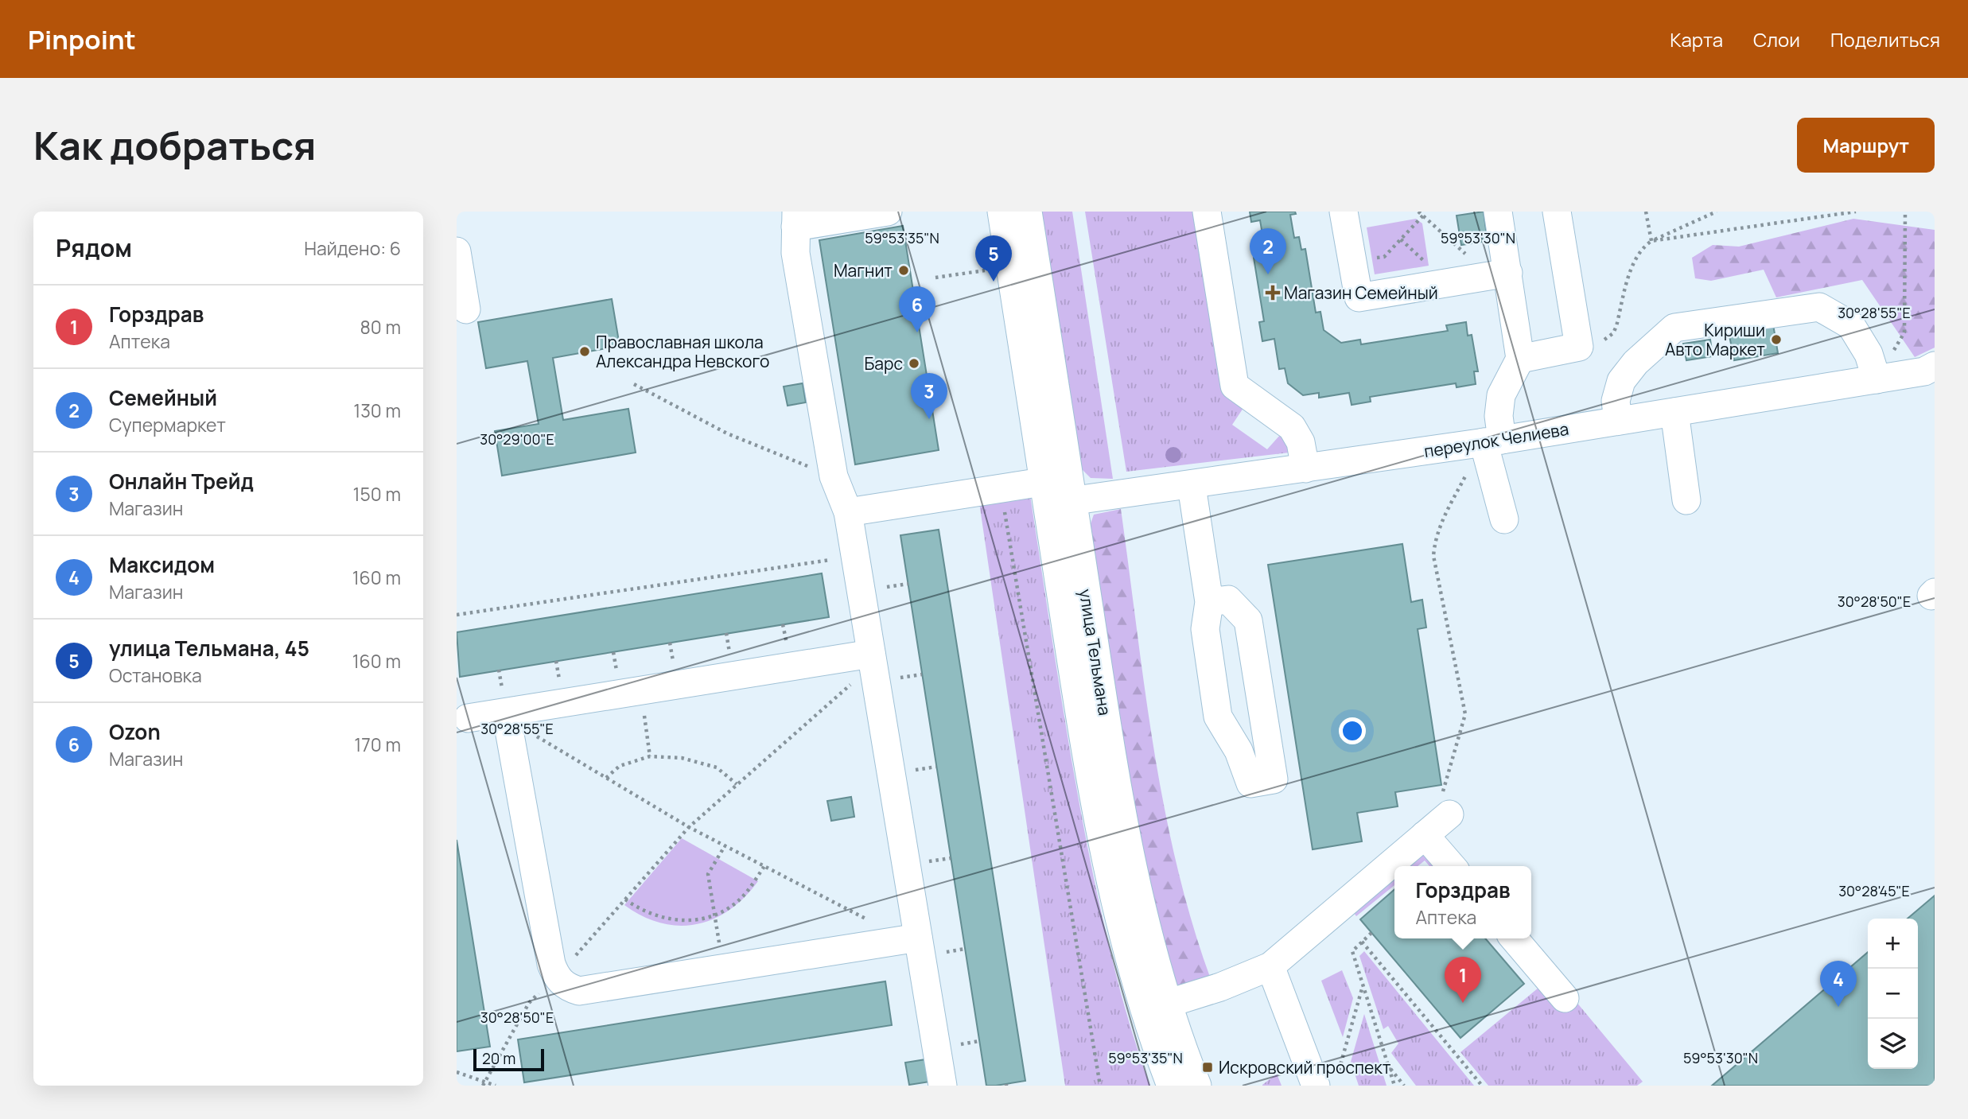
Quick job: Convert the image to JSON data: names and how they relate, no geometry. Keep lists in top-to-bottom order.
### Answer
{
  "streets": {
    "street": ["переулок Челиева", "улица Тельмана"]
  },
  "crossings": [
    ["переулок Челиева", "улица Тельмана"]
  ],
  "places": {
    "other": [
      "Магнит",
      "Кириши Авто Маркет",
      "Православная школа Александра Невского",
      "Барс"
    ],
    "health": ["Магазин Семейный"],
    "transit": ["Искровский проспект"]
  },
  "scale_bar": "20 m",
  "page": {
    "header": "Pinpoint",
    "nav": ["Карта", "Слои", "Поделиться"],
    "buttons": "Маршрут",
    "title": "Как добраться",
    "heading": ["Рядом", "Найдено: 6"],
    "pins": [
      "2",
      "5",
      "6",
      "3",
      "1",
      "4"
    ],
    "list": [
      {
        "mark": "1",
        "name": "Горздрав",
        "note": "Аптека",
        "value": "80 m"
      },
      {
        "mark": "2",
        "name": "Семейный",
        "note": "Супермаркет",
        "value": "130 m"
      },
      {
        "mark": "3",
        "name": "Онлайн Трейд",
        "note": "Магазин",
        "value": "150 m"
      },
      {
        "mark": "4",
        "name": "Максидом",
        "note": "Магазин",
        "value": "160 m"
      },
      {
        "mark": "5",
        "name": "улица Тельмана, 45",
        "note": "Остановка",
        "value": "160 m"
      },
      {
        "mark": "6",
        "name": "Ozon",
        "note": "Магазин",
        "value": "170 m"
      }
    ],
    "popup": ["Горздрав", "Аптека"],
    "map_buttons": ["+", "−"],
    "scale": "20 m"
  },
  "coordinates": [
    "59°53'35\"N",
    "59°53'30\"N",
    "30°28'55\"E",
    "30°29'00\"E",
    "30°28'50\"E",
    "30°28'45\"E"
  ]
}
